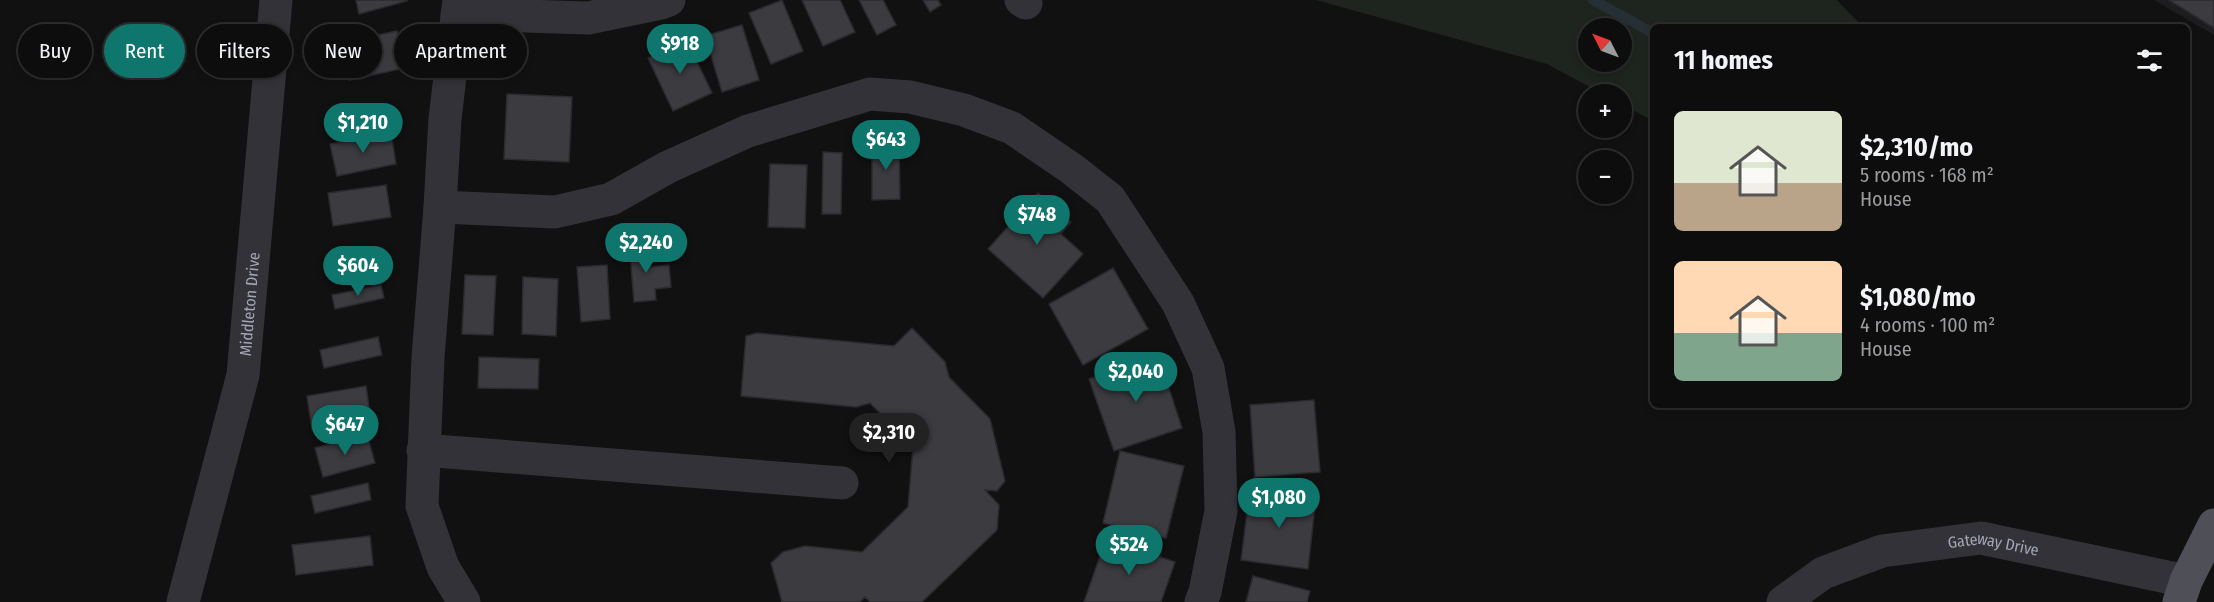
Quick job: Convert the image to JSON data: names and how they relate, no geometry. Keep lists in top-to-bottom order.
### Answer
{
  "streets": {
    "street": ["Middleton Drive", "Gateway Drive"]
  },
  "north": "top left",
  "page": {
    "map_buttons": ["+", "−"],
    "price": [
      "$918",
      "$1,210",
      "$643",
      "$748",
      "$2,240",
      "$604",
      "$2,040",
      "$647",
      "$2,310",
      "$1,080",
      "$524"
    ],
    "chip": [
      "Buy",
      "Rent",
      "Filters",
      "New",
      "Apartment"
    ],
    "heading": "11 homes",
    "list": [
      {
        "name": "$2,310/mo",
        "note": "5 rooms · 168 m² · House"
      },
      {
        "name": "$1,080/mo",
        "note": "4 rooms · 100 m² · House"
      }
    ]
  }
}
